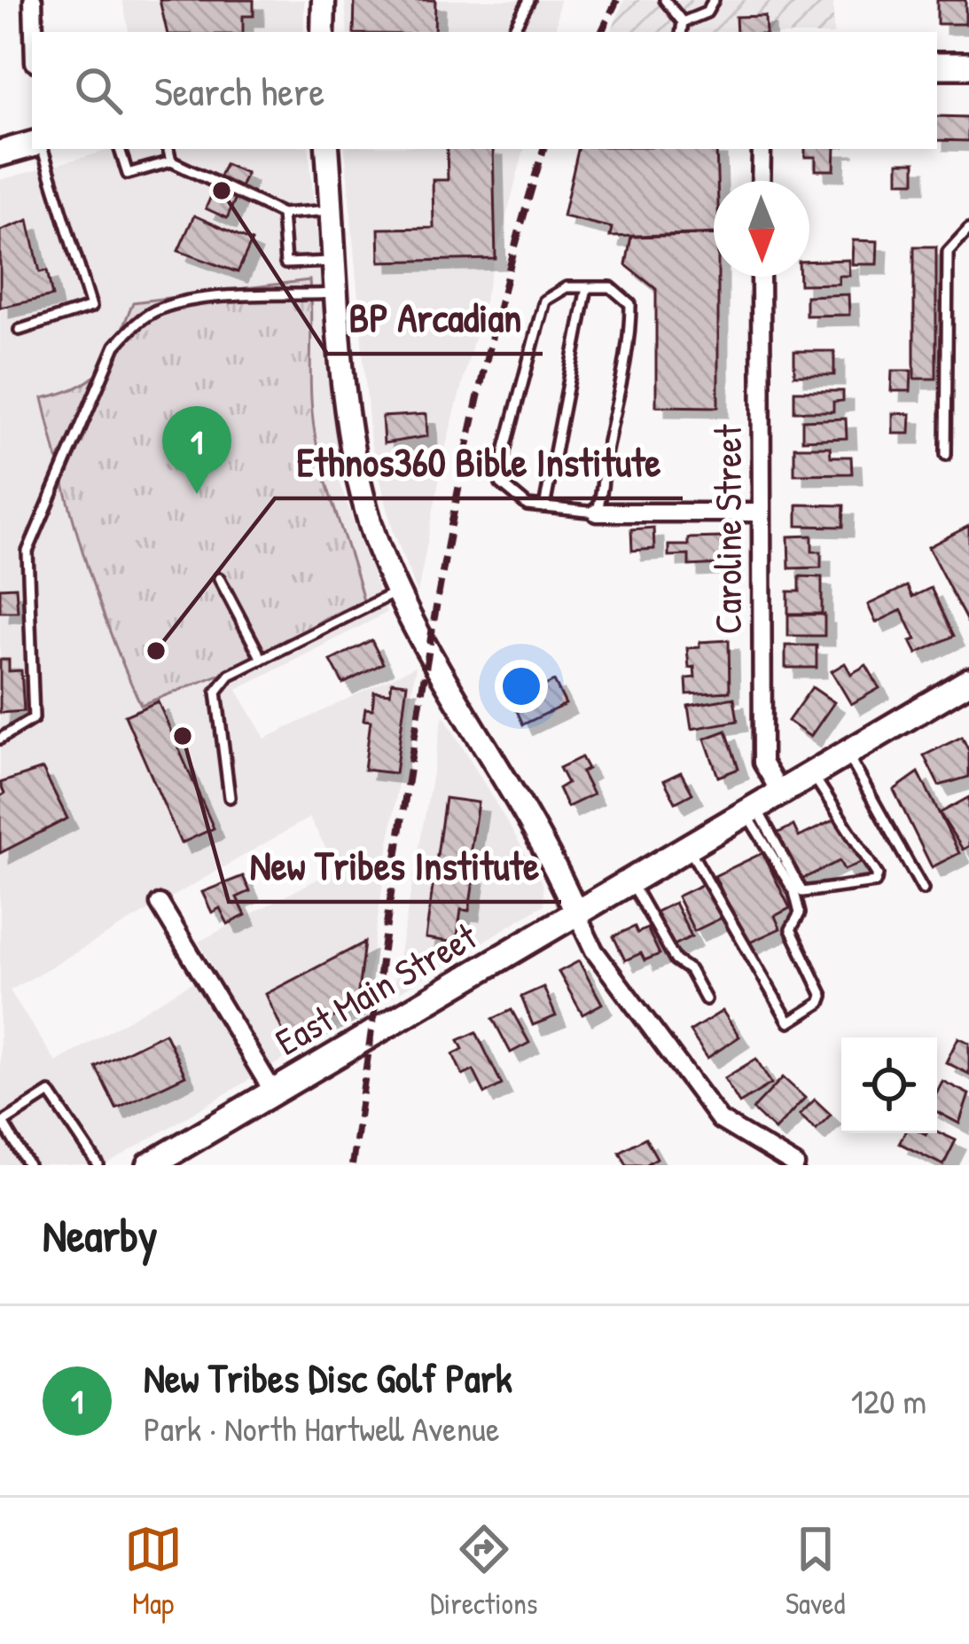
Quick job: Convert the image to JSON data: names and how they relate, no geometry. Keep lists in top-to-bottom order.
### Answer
{
  "streets": {
    "main road": ["East Main Street"],
    "street": ["Caroline Street"]
  },
  "crossings": [
    ["Caroline Street", "East Main Street"]
  ],
  "places": ["BP Arcadian", "Ethnos360 Bible Institute", "New Tribes Institute"],
  "north": "bottom",
  "page": {
    "search": "Search here",
    "pins": "1",
    "heading": "Nearby",
    "list": [
      {
        "mark": "1",
        "name": "New Tribes Disc Golf Park",
        "note": "Park · North Hartwell Avenue",
        "value": "120 m"
      }
    ],
    "nav": ["Map", "Directions", "Saved"]
  }
}
